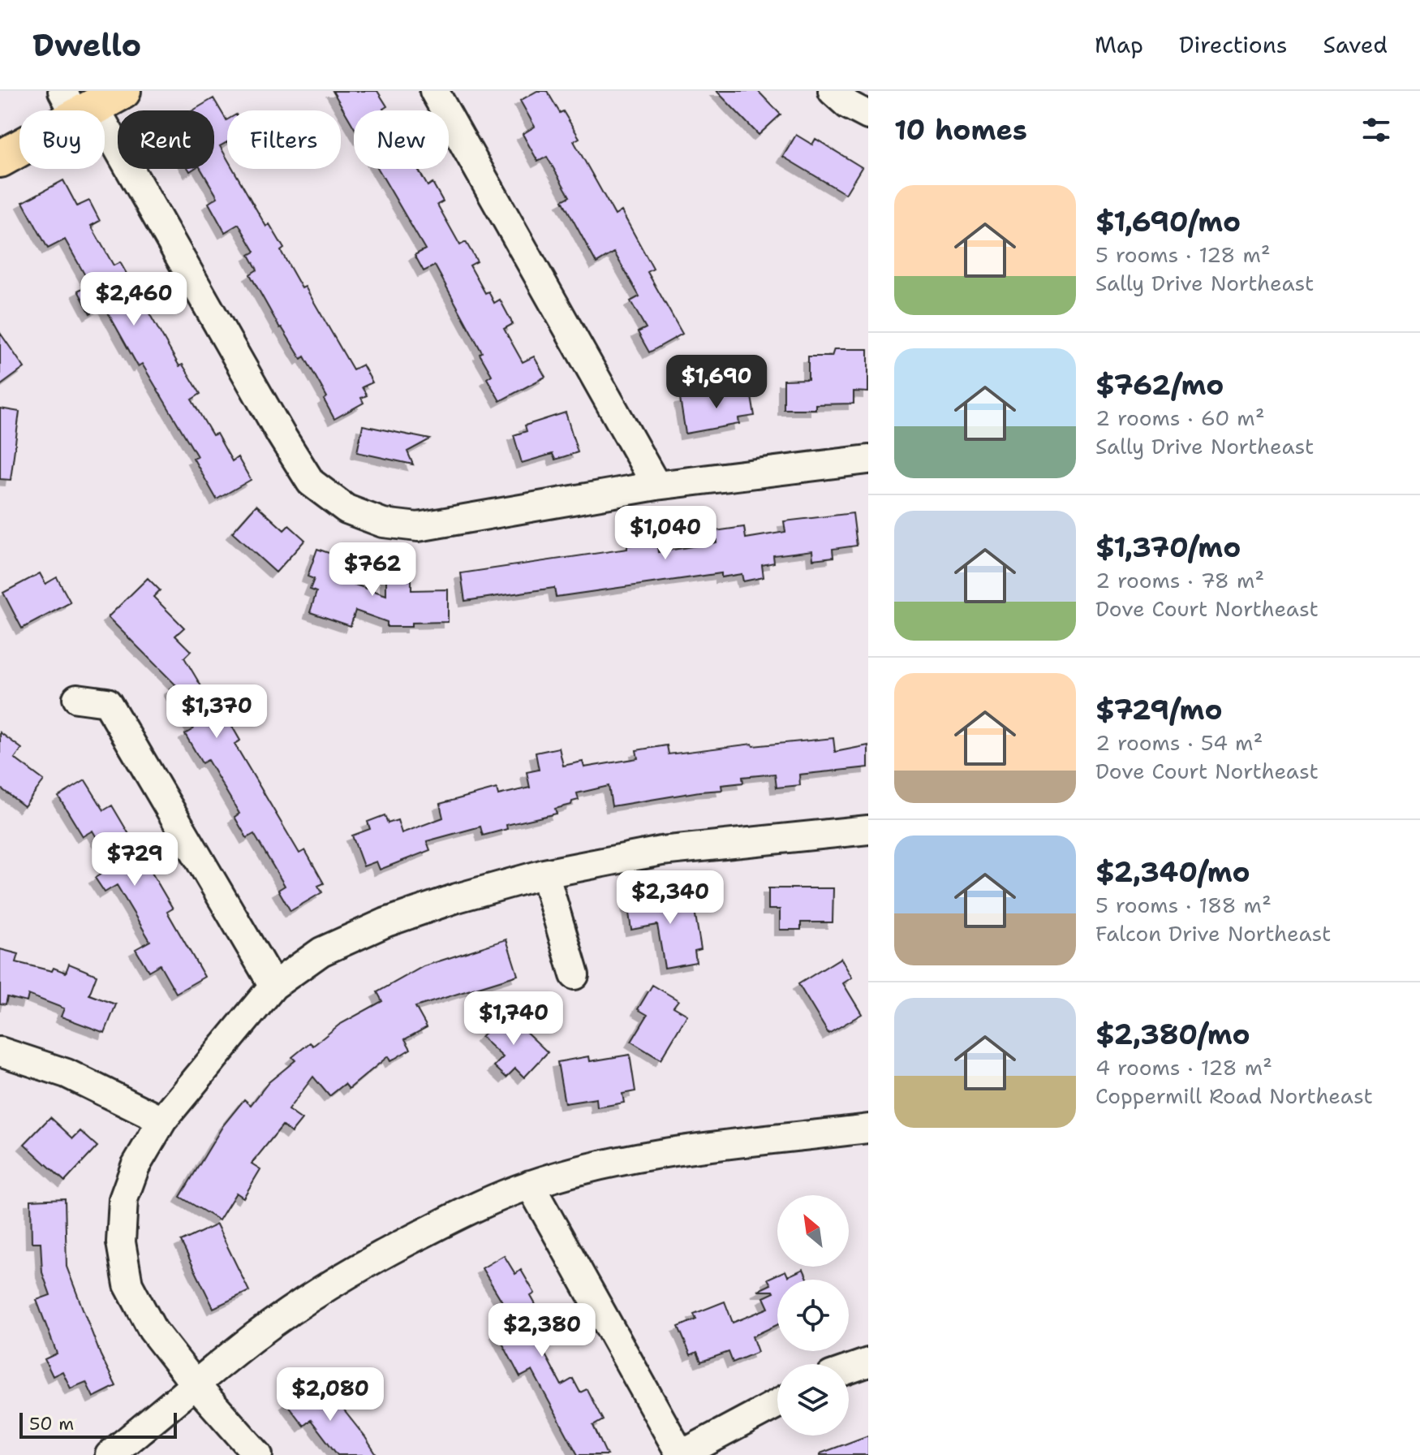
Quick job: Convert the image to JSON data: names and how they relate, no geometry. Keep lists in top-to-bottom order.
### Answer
{
  "scale_bar": "50 m",
  "north": "top left",
  "page": {
    "header": "Dwello",
    "nav": ["Map", "Directions", "Saved"],
    "heading": "10 homes",
    "chip": [
      "Buy",
      "Rent",
      "Filters",
      "New"
    ],
    "list": [
      {
        "name": "$1,690/mo",
        "note": "5 rooms · 128 m² · Sally Drive Northeast"
      },
      {
        "name": "$762/mo",
        "note": "2 rooms · 60 m² · Sally Drive Northeast"
      },
      {
        "name": "$1,370/mo",
        "note": "2 rooms · 78 m² · Dove Court Northeast"
      },
      {
        "name": "$729/mo",
        "note": "2 rooms · 54 m² · Dove Court Northeast"
      },
      {
        "name": "$2,340/mo",
        "note": "5 rooms · 188 m² · Falcon Drive Northeast"
      },
      {
        "name": "$2,380/mo",
        "note": "4 rooms · 128 m² · Coppermill Road Northeast"
      }
    ],
    "price": [
      "$2,460",
      "$1,690",
      "$1,040",
      "$762",
      "$1,370",
      "$729",
      "$2,340",
      "$1,740",
      "$2,380",
      "$2,080"
    ],
    "scale": "50 m"
  }
}
